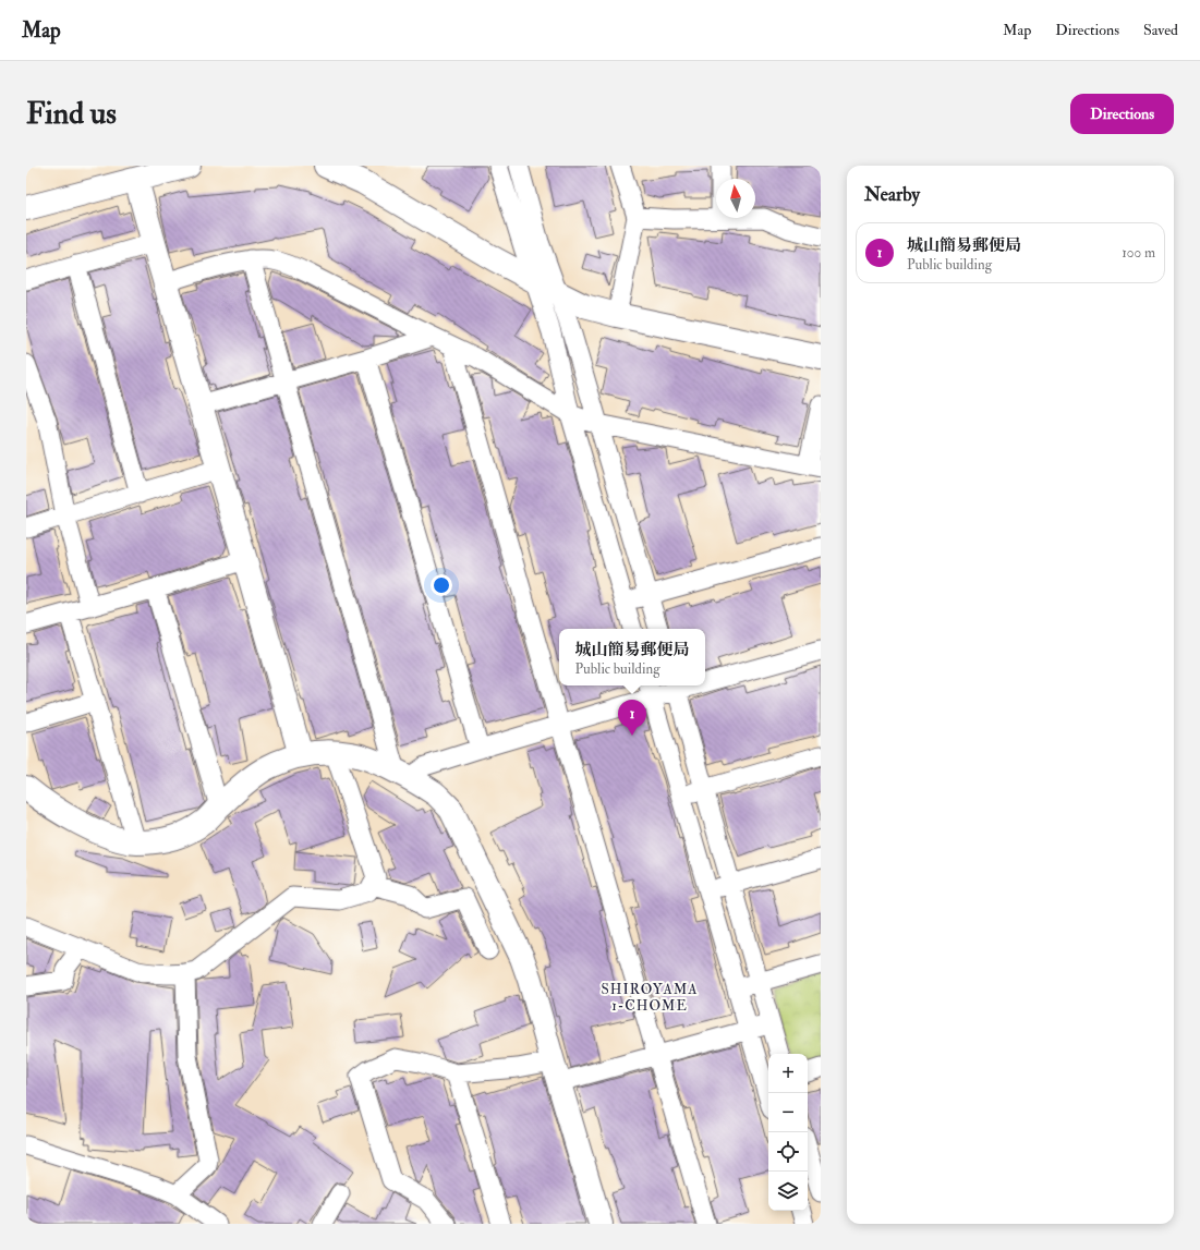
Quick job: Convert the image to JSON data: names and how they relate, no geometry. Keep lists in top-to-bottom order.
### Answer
{
  "districts": ["SHIROYAMA 1-CHOME"],
  "north": "top",
  "page": {
    "header": "Map",
    "nav": ["Map", "Directions", "Saved"],
    "buttons": "Directions",
    "title": "Find us",
    "heading": "Nearby",
    "list": [
      {
        "mark": "1",
        "name": "城山簡易郵便局",
        "note": "Public building",
        "value": "100 m"
      }
    ],
    "popup": ["城山簡易郵便局", "Public building"],
    "pins": "1",
    "map_buttons": ["+", "−"]
  }
}
